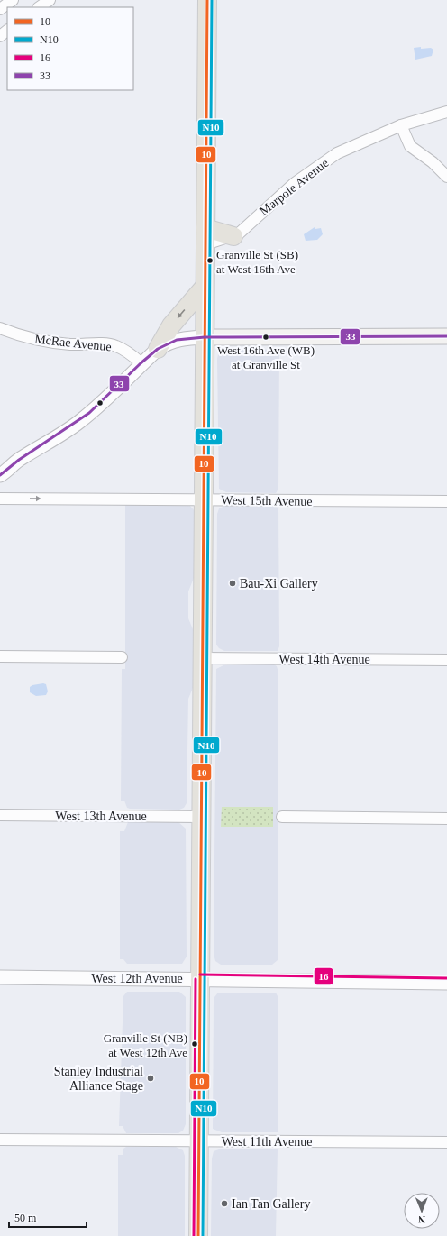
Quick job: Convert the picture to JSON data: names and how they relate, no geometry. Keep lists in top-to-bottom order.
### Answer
{
  "streets": {
    "street": [
      "Marpole Avenue",
      "McRae Avenue",
      "West 15th Avenue",
      "West 14th Avenue",
      "West 13th Avenue",
      "West 12th Avenue",
      "West 11th Avenue"
    ]
  },
  "one_way": ["West 15th Avenue"],
  "places": [
    "Granville St (SB) at West 16th Ave",
    "West 16th Ave (WB) at Granville St",
    "Bau-Xi Gallery",
    "Granville St (NB) at West 12th Ave",
    "Stanley Industrial Alliance Stage",
    "Ian Tan Gallery"
  ],
  "lines": [
    "transit line 10",
    "transit line N10",
    "transit line 33",
    "transit line 16"
  ],
  "legend": [
    "10",
    "N10",
    "16",
    "33"
  ],
  "scale_bar": "50 m",
  "north": "bottom"
}
